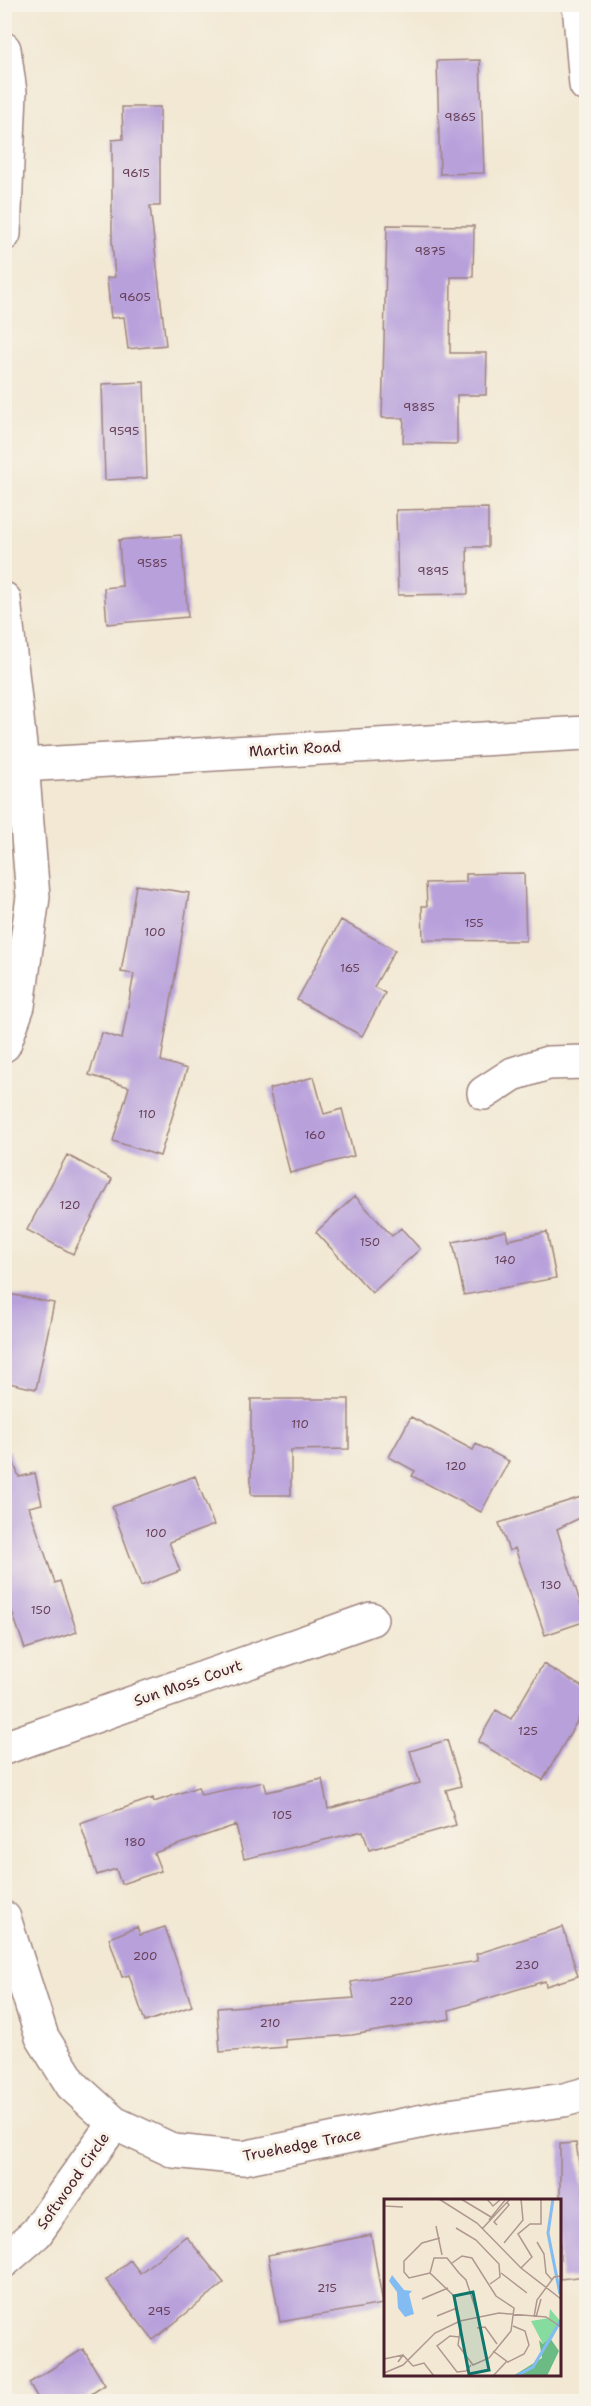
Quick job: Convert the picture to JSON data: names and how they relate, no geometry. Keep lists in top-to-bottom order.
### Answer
{
  "streets": {
    "street": [
      "Martin Road",
      "Sun Moss Court",
      "Truehedge Trace",
      "Softwood Circle"
    ]
  },
  "crossings": [
    ["Truehedge Trace", "Softwood Circle"]
  ],
  "house_numbers": [
    "9865",
    "9615",
    "9875",
    "9605",
    "9885",
    "9595",
    "9585",
    "9895",
    "155",
    "100",
    "165",
    "110",
    "160",
    "120",
    "150",
    "140",
    "110",
    "120",
    "100",
    "130",
    "150",
    "125",
    "105",
    "180",
    "200",
    "230",
    "220",
    "210",
    "215",
    "295"
  ]
}
